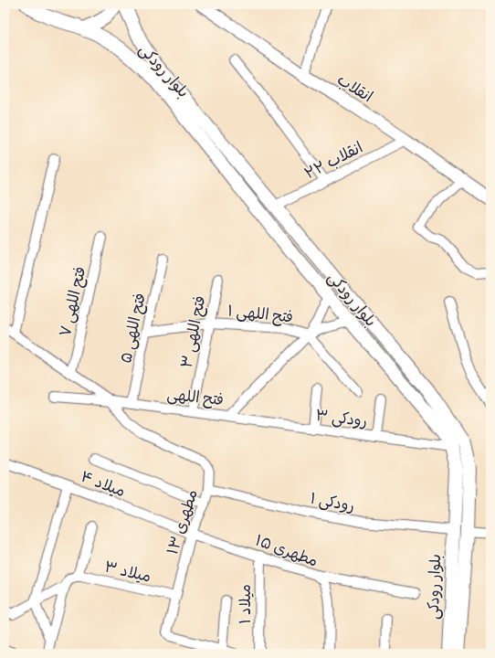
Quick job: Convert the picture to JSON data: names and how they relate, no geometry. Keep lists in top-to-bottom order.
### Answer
{
  "streets": {
    "main road": ["بلوار رودکی"],
    "street": [
      "انقلاب",
      "انقلاب ۲۲",
      "فتح اللهی ۷",
      "فتح اللهی ۱",
      "فتح اللهی ۵",
      "فتح اللهی ۳",
      "فتح اللهی",
      "رودکی ۳",
      "میلاد ۴",
      "رودکی ۱",
      "مطهری ۱۳",
      "مطهری ۱۵",
      "میلاد ۳",
      "میلاد ۱"
    ]
  },
  "crossings": [
    ["بلوار رودکی", "انقلاب ۲۲"],
    ["بلوار رودکی", "رودکی ۳"],
    ["بلوار رودکی", "رودکی ۱"],
    ["انقلاب", "انقلاب ۲۲"],
    ["فتح اللهی ۷", "فتح اللهی"],
    ["فتح اللهی ۱", "فتح اللهی ۵"],
    ["فتح اللهی ۱", "فتح اللهی ۳"],
    ["فتح اللهی ۱", "فتح اللهی"],
    ["فتح اللهی ۵", "فتح اللهی"],
    ["فتح اللهی ۳", "فتح اللهی"],
    ["فتح اللهی", "رودکی ۳"],
    ["فتح اللهی", "مطهری ۱۳"],
    ["میلاد ۴", "مطهری ۱۳"],
    ["میلاد ۴", "مطهری ۱۵"],
    ["رودکی ۱", "مطهری ۱۳"],
    ["مطهری ۱۳", "مطهری ۱۵"],
    ["مطهری ۱۳", "میلاد ۳"],
    ["مطهری ۱۵", "میلاد ۱"]
  ]
}
